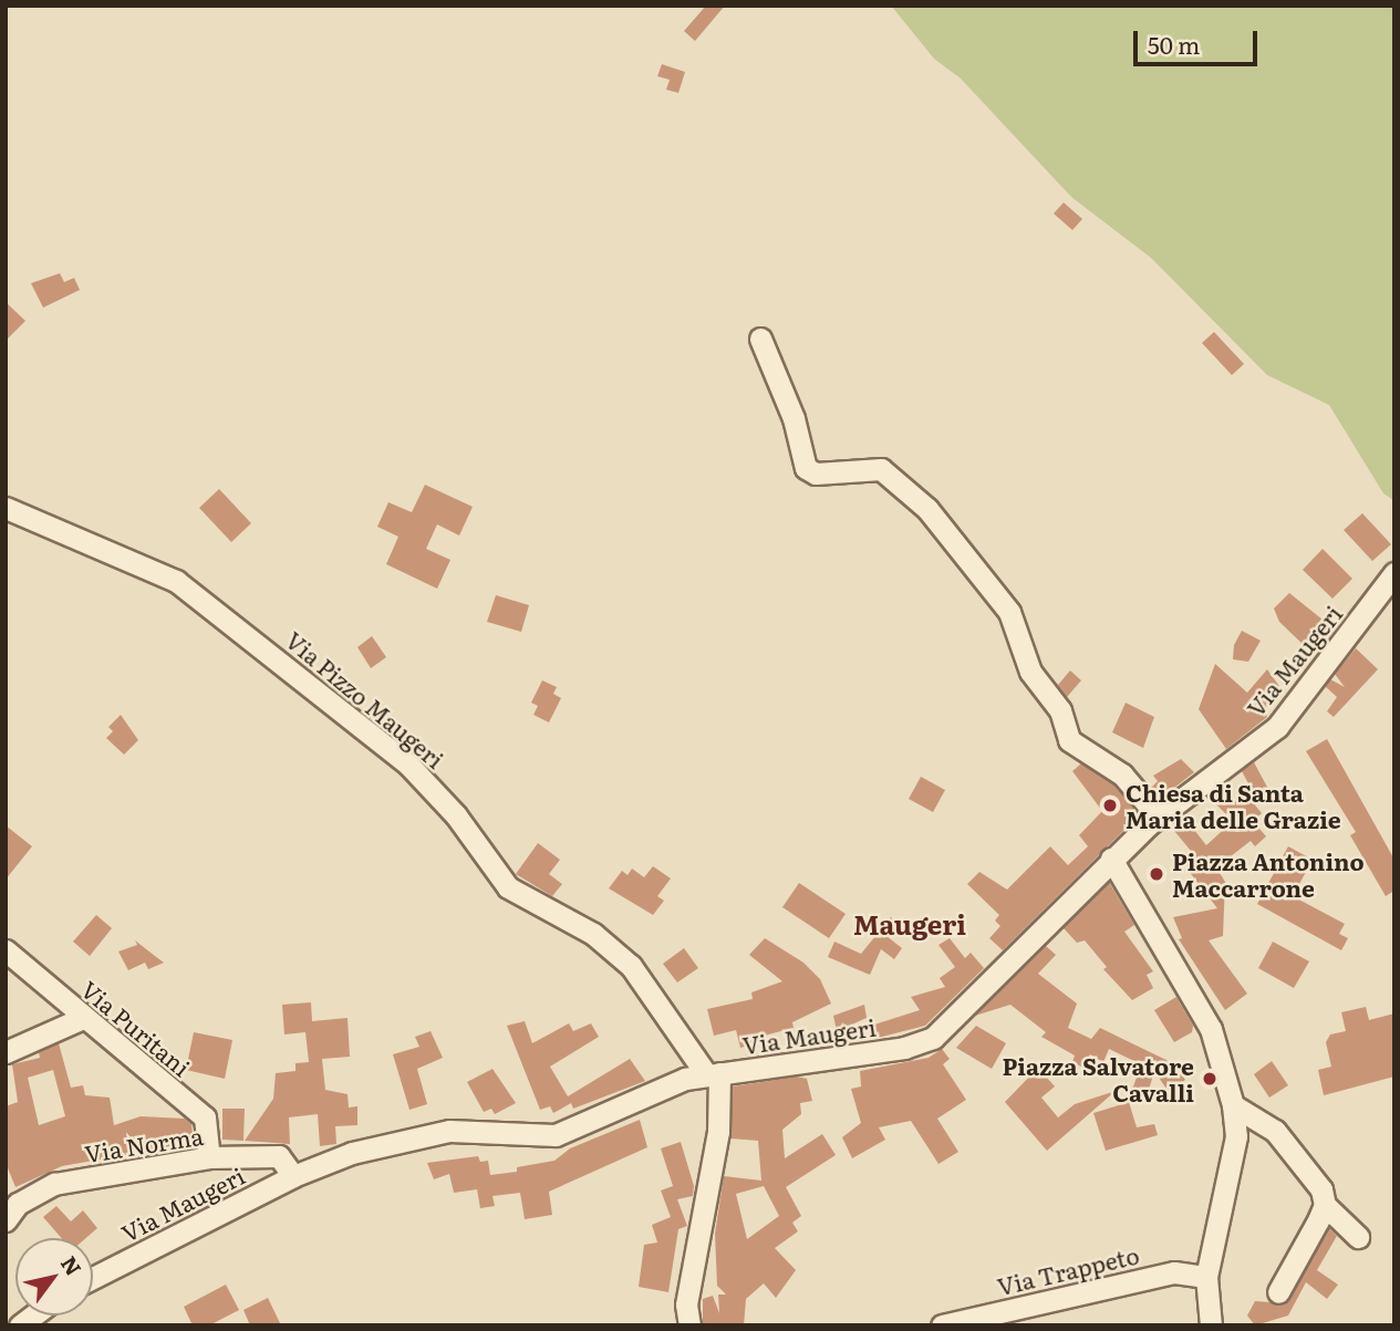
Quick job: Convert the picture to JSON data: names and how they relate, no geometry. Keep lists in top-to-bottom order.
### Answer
{
  "streets": {
    "street": [
      "Via Maugeri",
      "Via Pizzo Maugeri",
      "Via Puritani",
      "Via Norma",
      "Via Trappeto"
    ]
  },
  "crossings": [
    ["Via Maugeri", "Via Pizzo Maugeri"],
    ["Via Maugeri", "Via Norma"],
    ["Via Puritani", "Via Norma"]
  ],
  "districts": ["Maugeri"],
  "places": ["Chiesa di Santa Maria delle Grazie", "Piazza Antonino Maccarrone", "Piazza Salvatore Cavalli"],
  "scale_bar": "50 m",
  "north": "top right"
}
